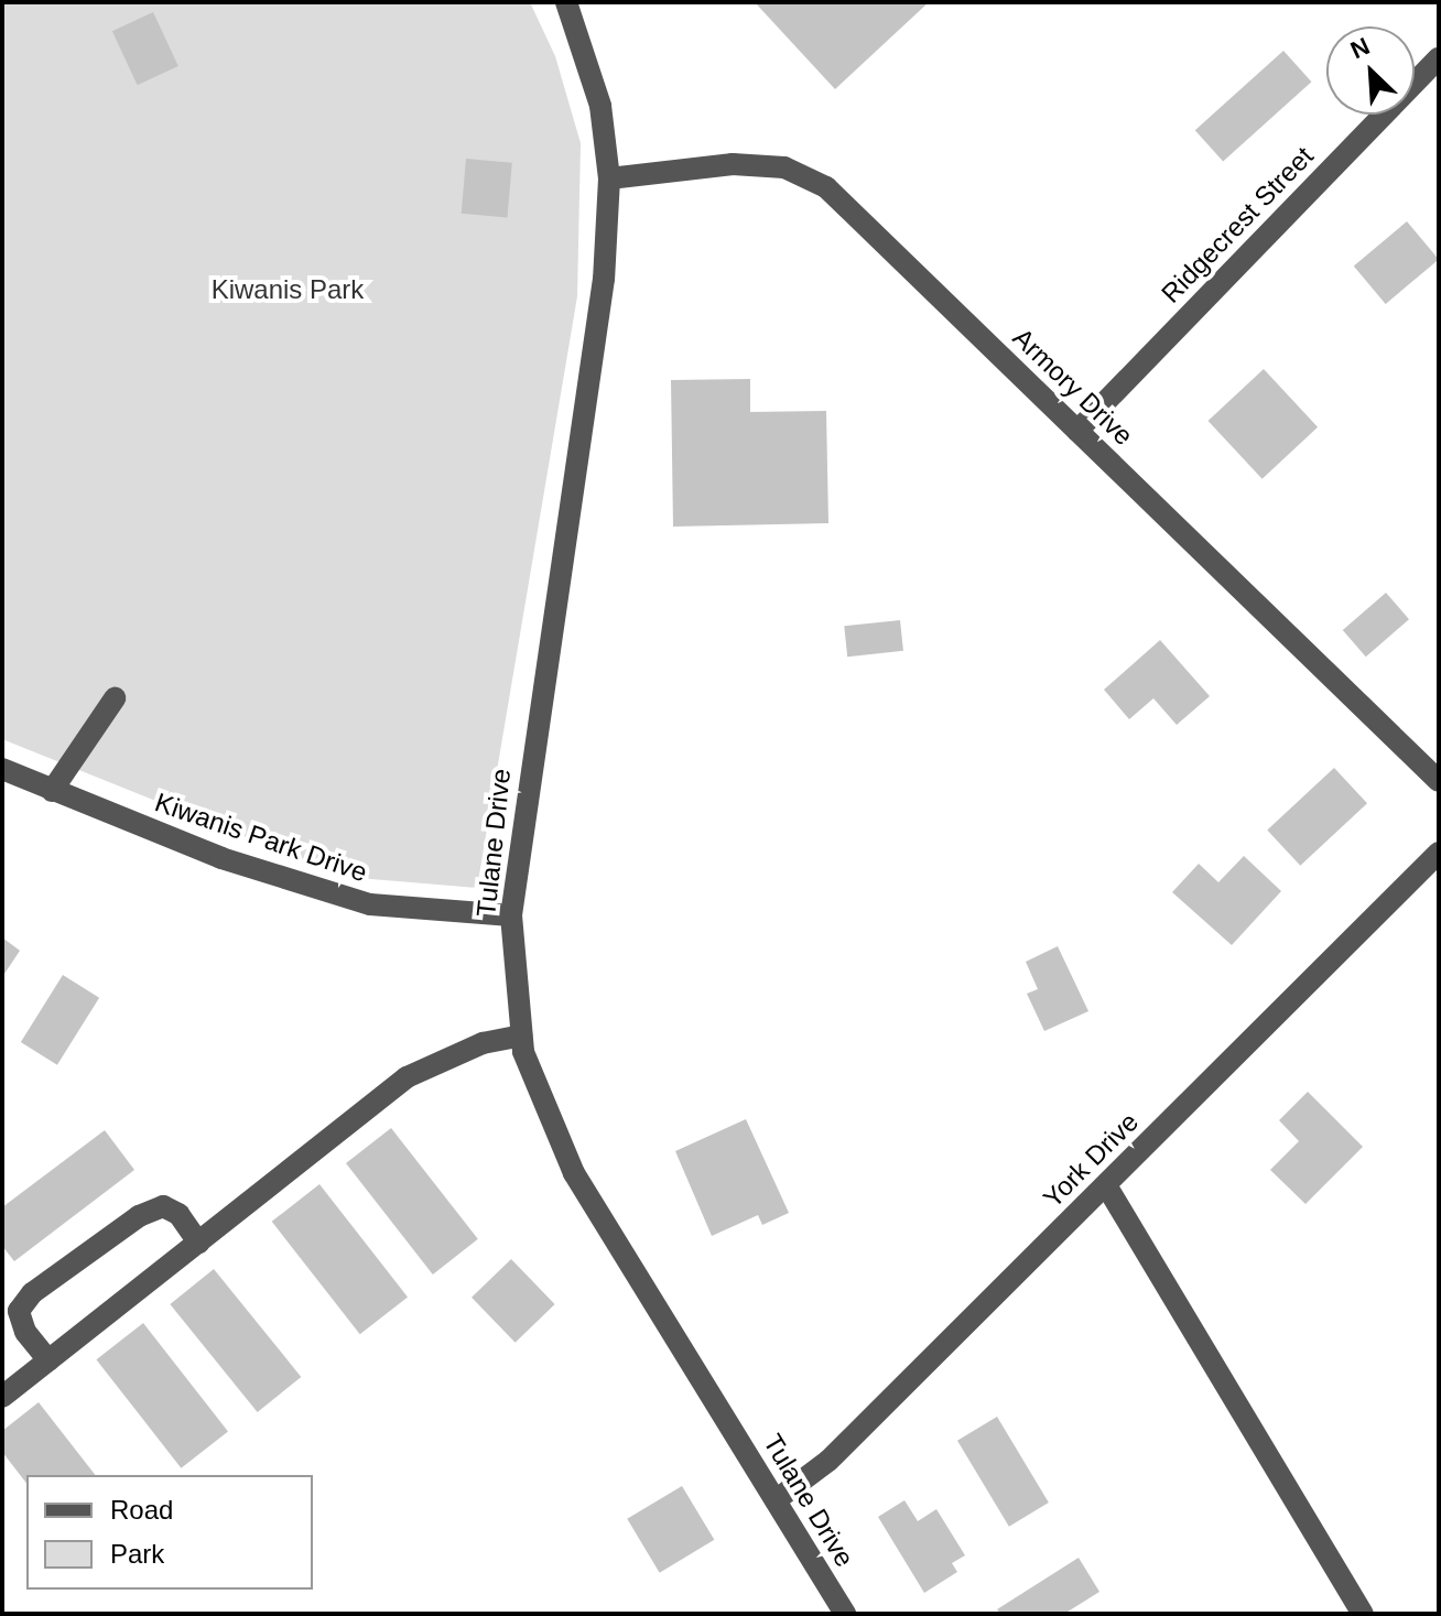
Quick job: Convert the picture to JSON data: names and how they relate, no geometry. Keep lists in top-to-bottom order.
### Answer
{
  "streets": {
    "street": [
      "Ridgecrest Street",
      "Armory Drive",
      "Kiwanis Park Drive",
      "Tulane Drive",
      "York Drive"
    ]
  },
  "crossings": [
    ["Ridgecrest Street", "Armory Drive"],
    ["Armory Drive", "Tulane Drive"],
    ["Kiwanis Park Drive", "Tulane Drive"],
    ["Tulane Drive", "York Drive"]
  ],
  "parks": ["Kiwanis Park"],
  "legend": ["Road", "Park"],
  "north": "top left"
}
